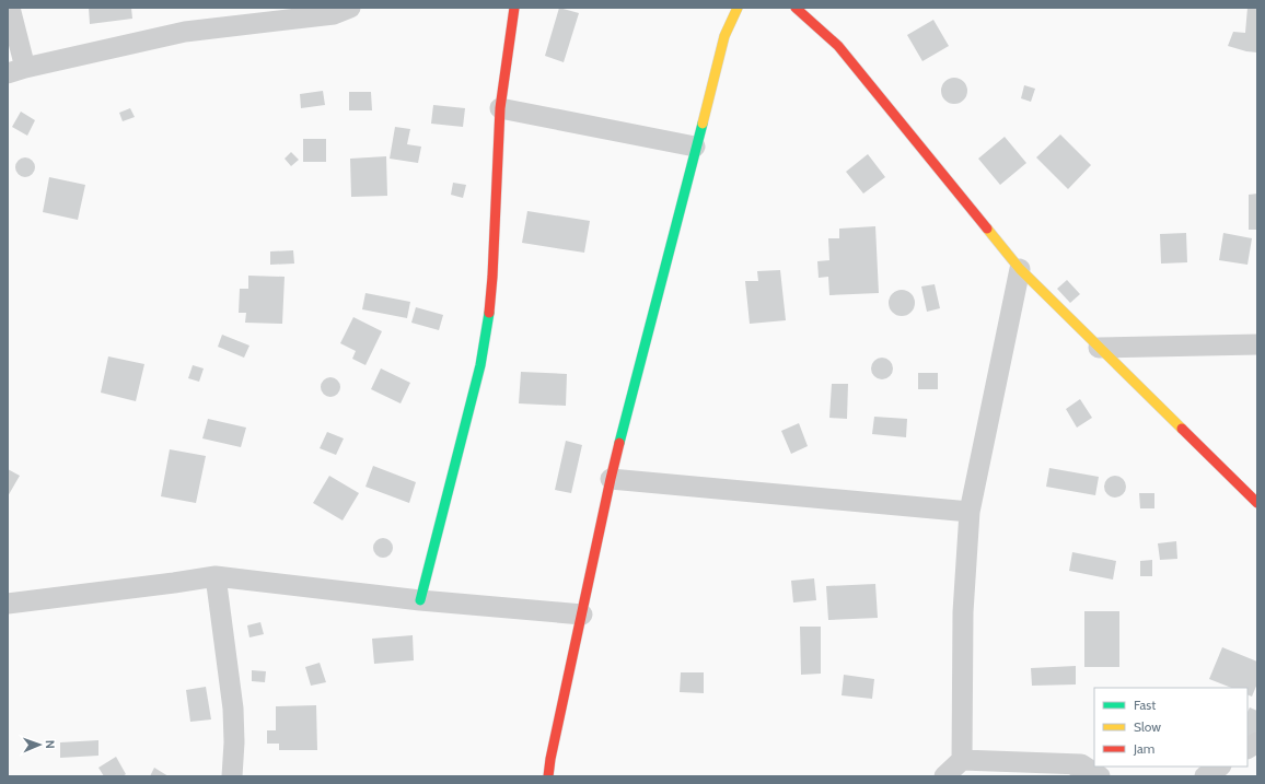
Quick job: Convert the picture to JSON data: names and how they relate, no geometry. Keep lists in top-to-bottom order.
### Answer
{
  "legend": ["Fast", "Slow", "Jam"],
  "north": "right"
}
